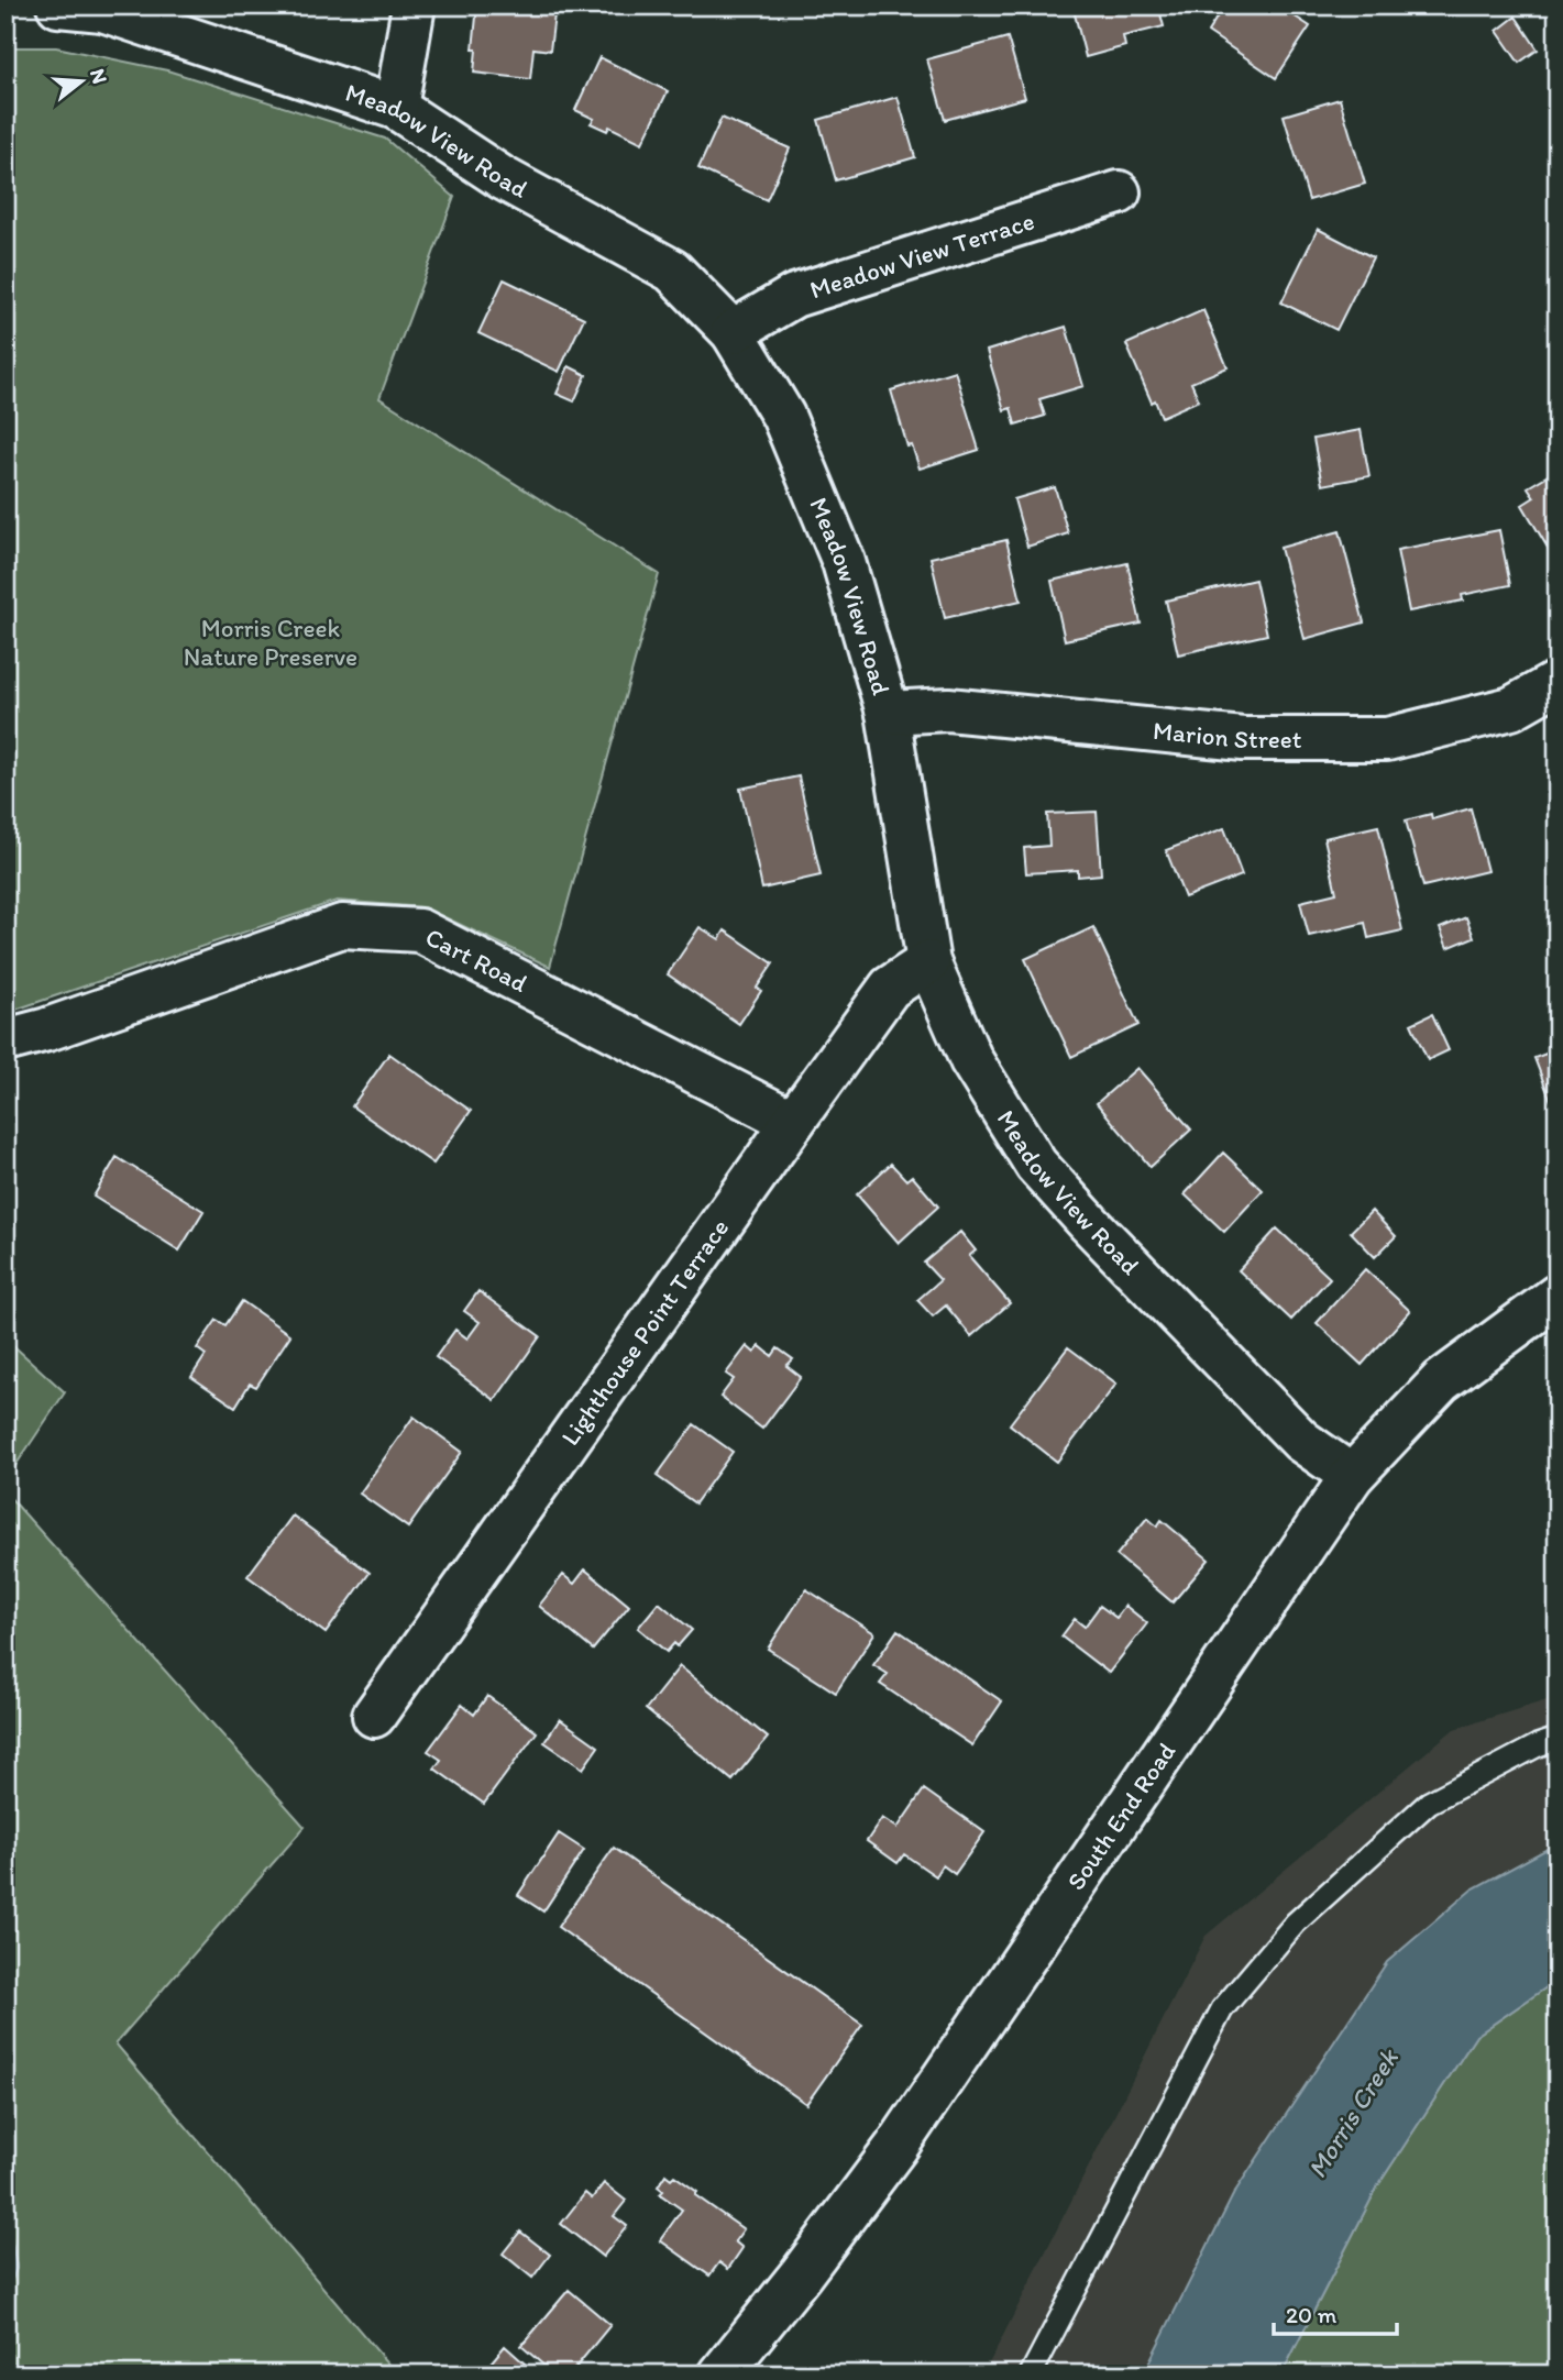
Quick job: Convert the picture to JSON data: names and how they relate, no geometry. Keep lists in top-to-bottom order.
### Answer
{
  "streets": {
    "street": [
      "Meadow View Road",
      "Meadow View Terrace",
      "Marion Street",
      "Cart Road",
      "Lighthouse Point Terrace",
      "South End Road"
    ]
  },
  "crossings": [
    ["Meadow View Road", "Meadow View Terrace"],
    ["Meadow View Road", "Marion Street"],
    ["Meadow View Road", "Lighthouse Point Terrace"],
    ["Meadow View Road", "South End Road"],
    ["Cart Road", "Lighthouse Point Terrace"]
  ],
  "water": ["Morris Creek"],
  "parks": ["Morris Creek Nature Preserve"],
  "scale_bar": "20 m",
  "north": "right"
}
